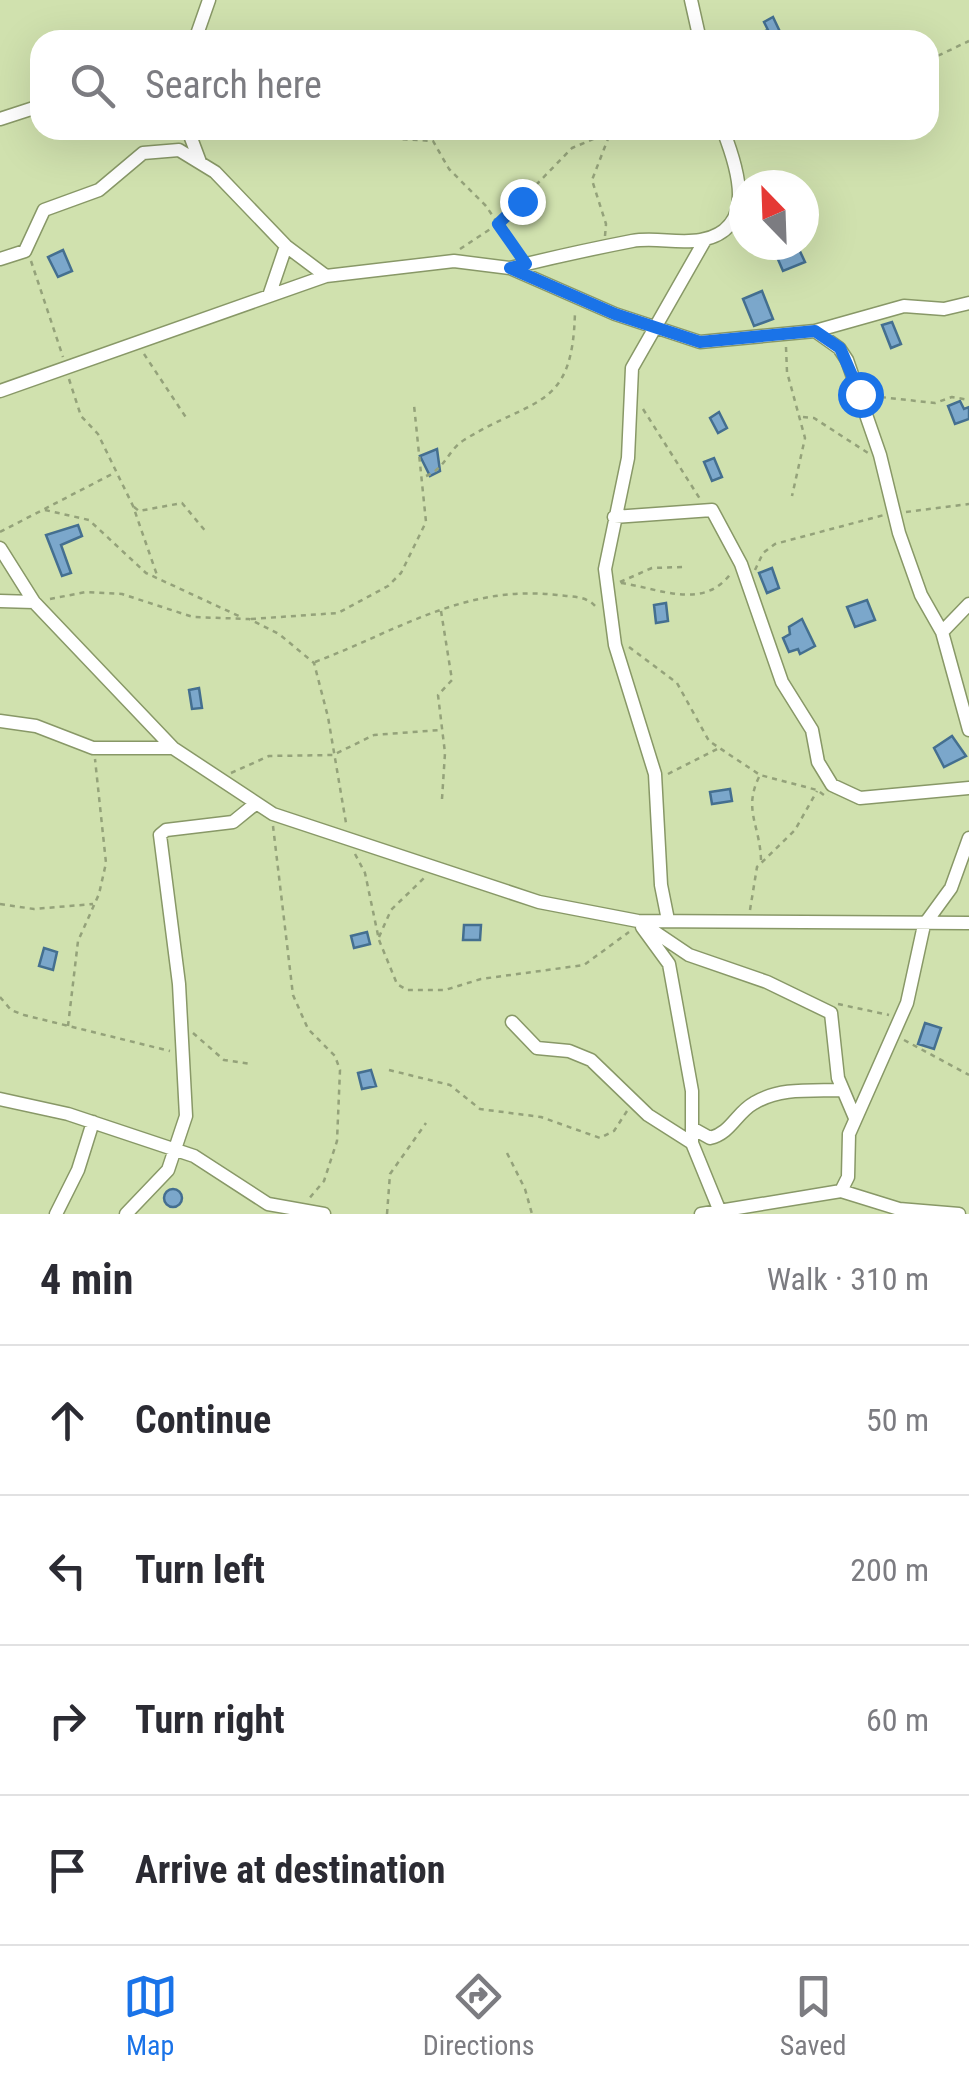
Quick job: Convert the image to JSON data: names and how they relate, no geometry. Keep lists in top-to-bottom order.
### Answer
{
  "north": "top left",
  "page": {
    "search": "Search here",
    "heading": ["4 min", "Walk · 310 m"],
    "list": [
      ["Continue", "50 m"],
      ["Turn left", "200 m"],
      ["Turn right", "60 m"],
      "Arrive at destination"
    ],
    "nav": ["Map", "Directions", "Saved"]
  }
}
